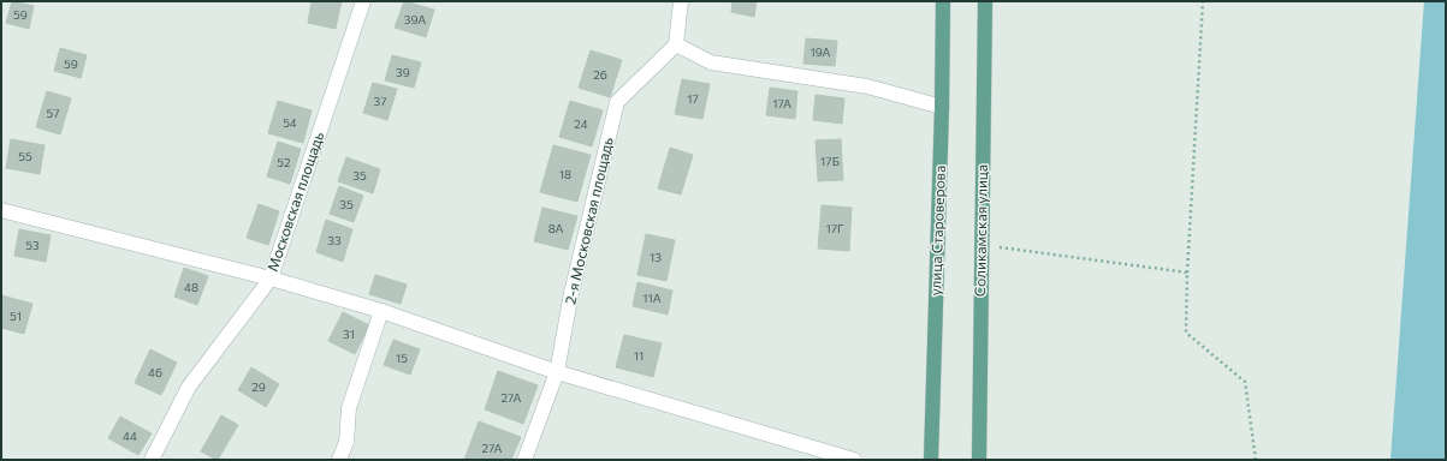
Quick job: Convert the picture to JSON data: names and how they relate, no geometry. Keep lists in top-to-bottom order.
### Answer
{
  "streets": {
    "main road": ["улица Староверова", "Соликамская улица"],
    "street": ["Московская площадь", "2-я Московская площадь"]
  },
  "house_numbers": [
    "59",
    "39А",
    "19А",
    "59",
    "39",
    "26",
    "17",
    "37",
    "17А",
    "57",
    "54",
    "24",
    "55",
    "17Б",
    "52",
    "18",
    "35",
    "35",
    "8А",
    "17Г",
    "33",
    "53",
    "13",
    "48",
    "11А",
    "51",
    "31",
    "11",
    "15",
    "46",
    "29",
    "27А",
    "44",
    "27А"
  ]
}
